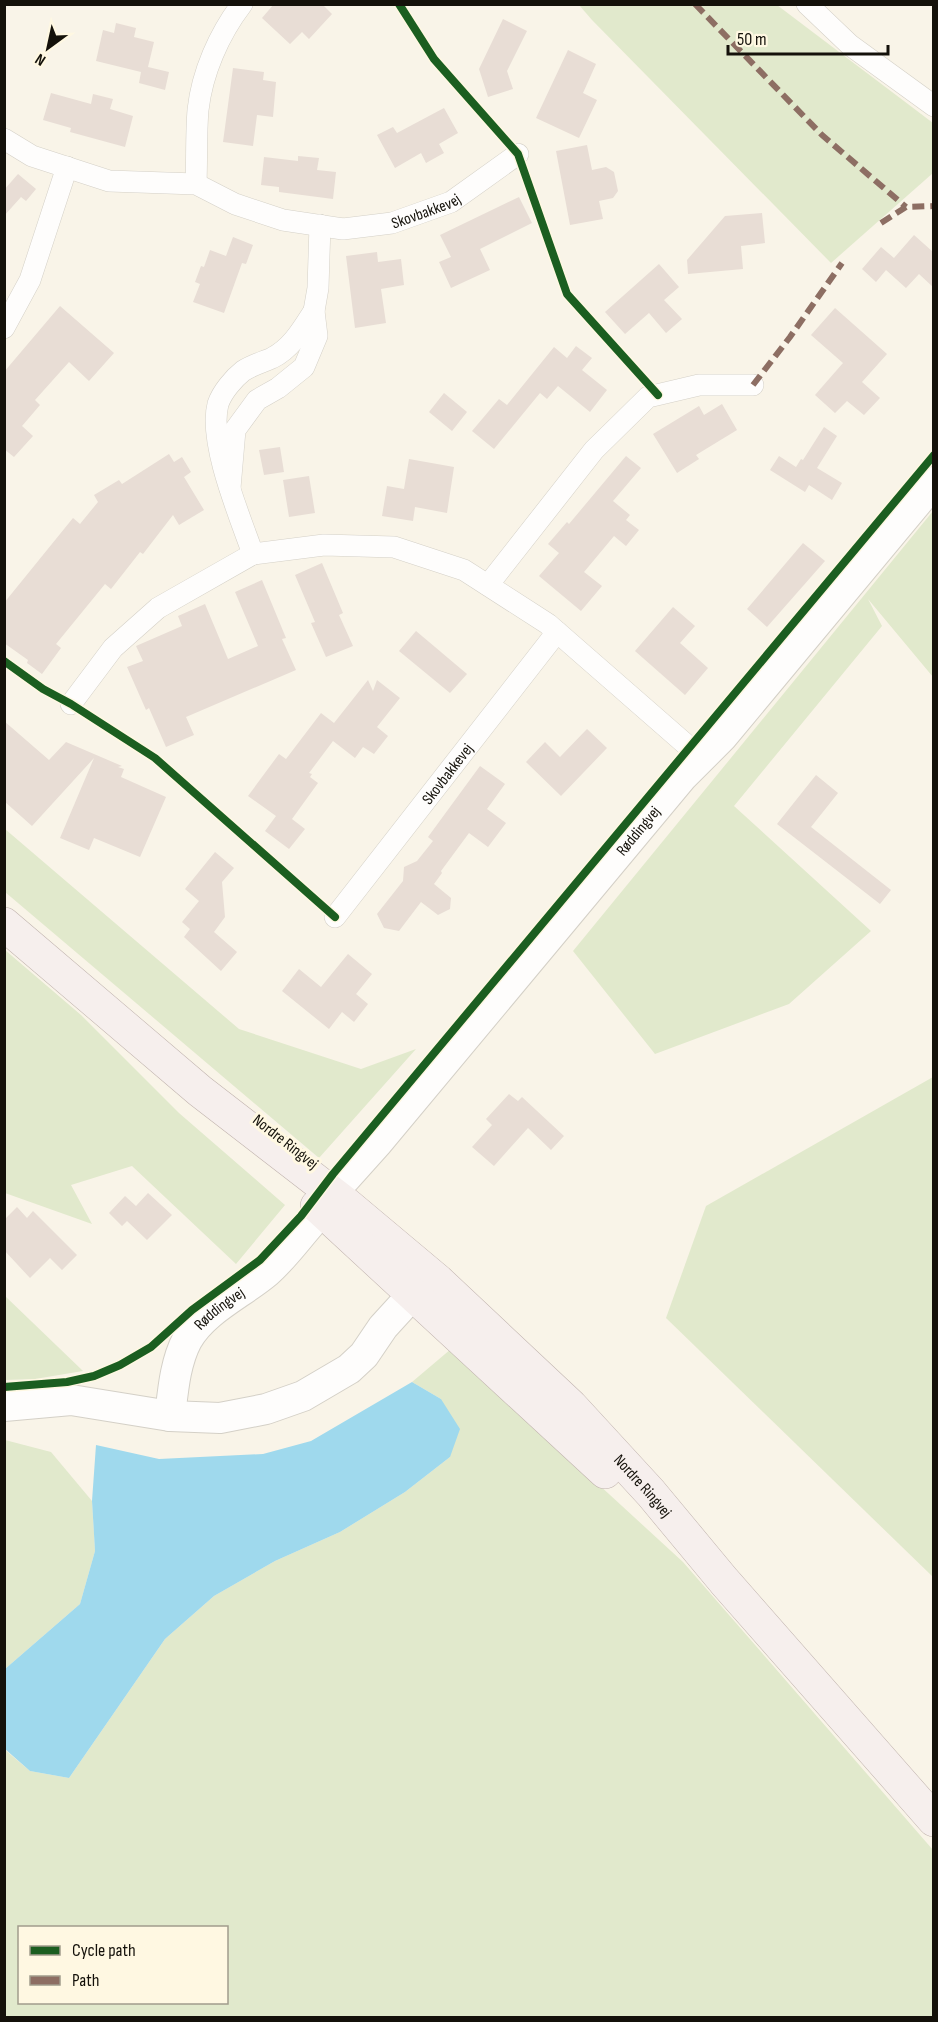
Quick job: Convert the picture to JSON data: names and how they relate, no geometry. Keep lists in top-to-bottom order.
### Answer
{
  "streets": {
    "main road": ["Nordre Ringvej"],
    "street": ["Skovbakkevej", "Røddingvej"]
  },
  "legend": ["Cycle path", "Path"],
  "scale_bar": "50 m",
  "north": "bottom left"
}
